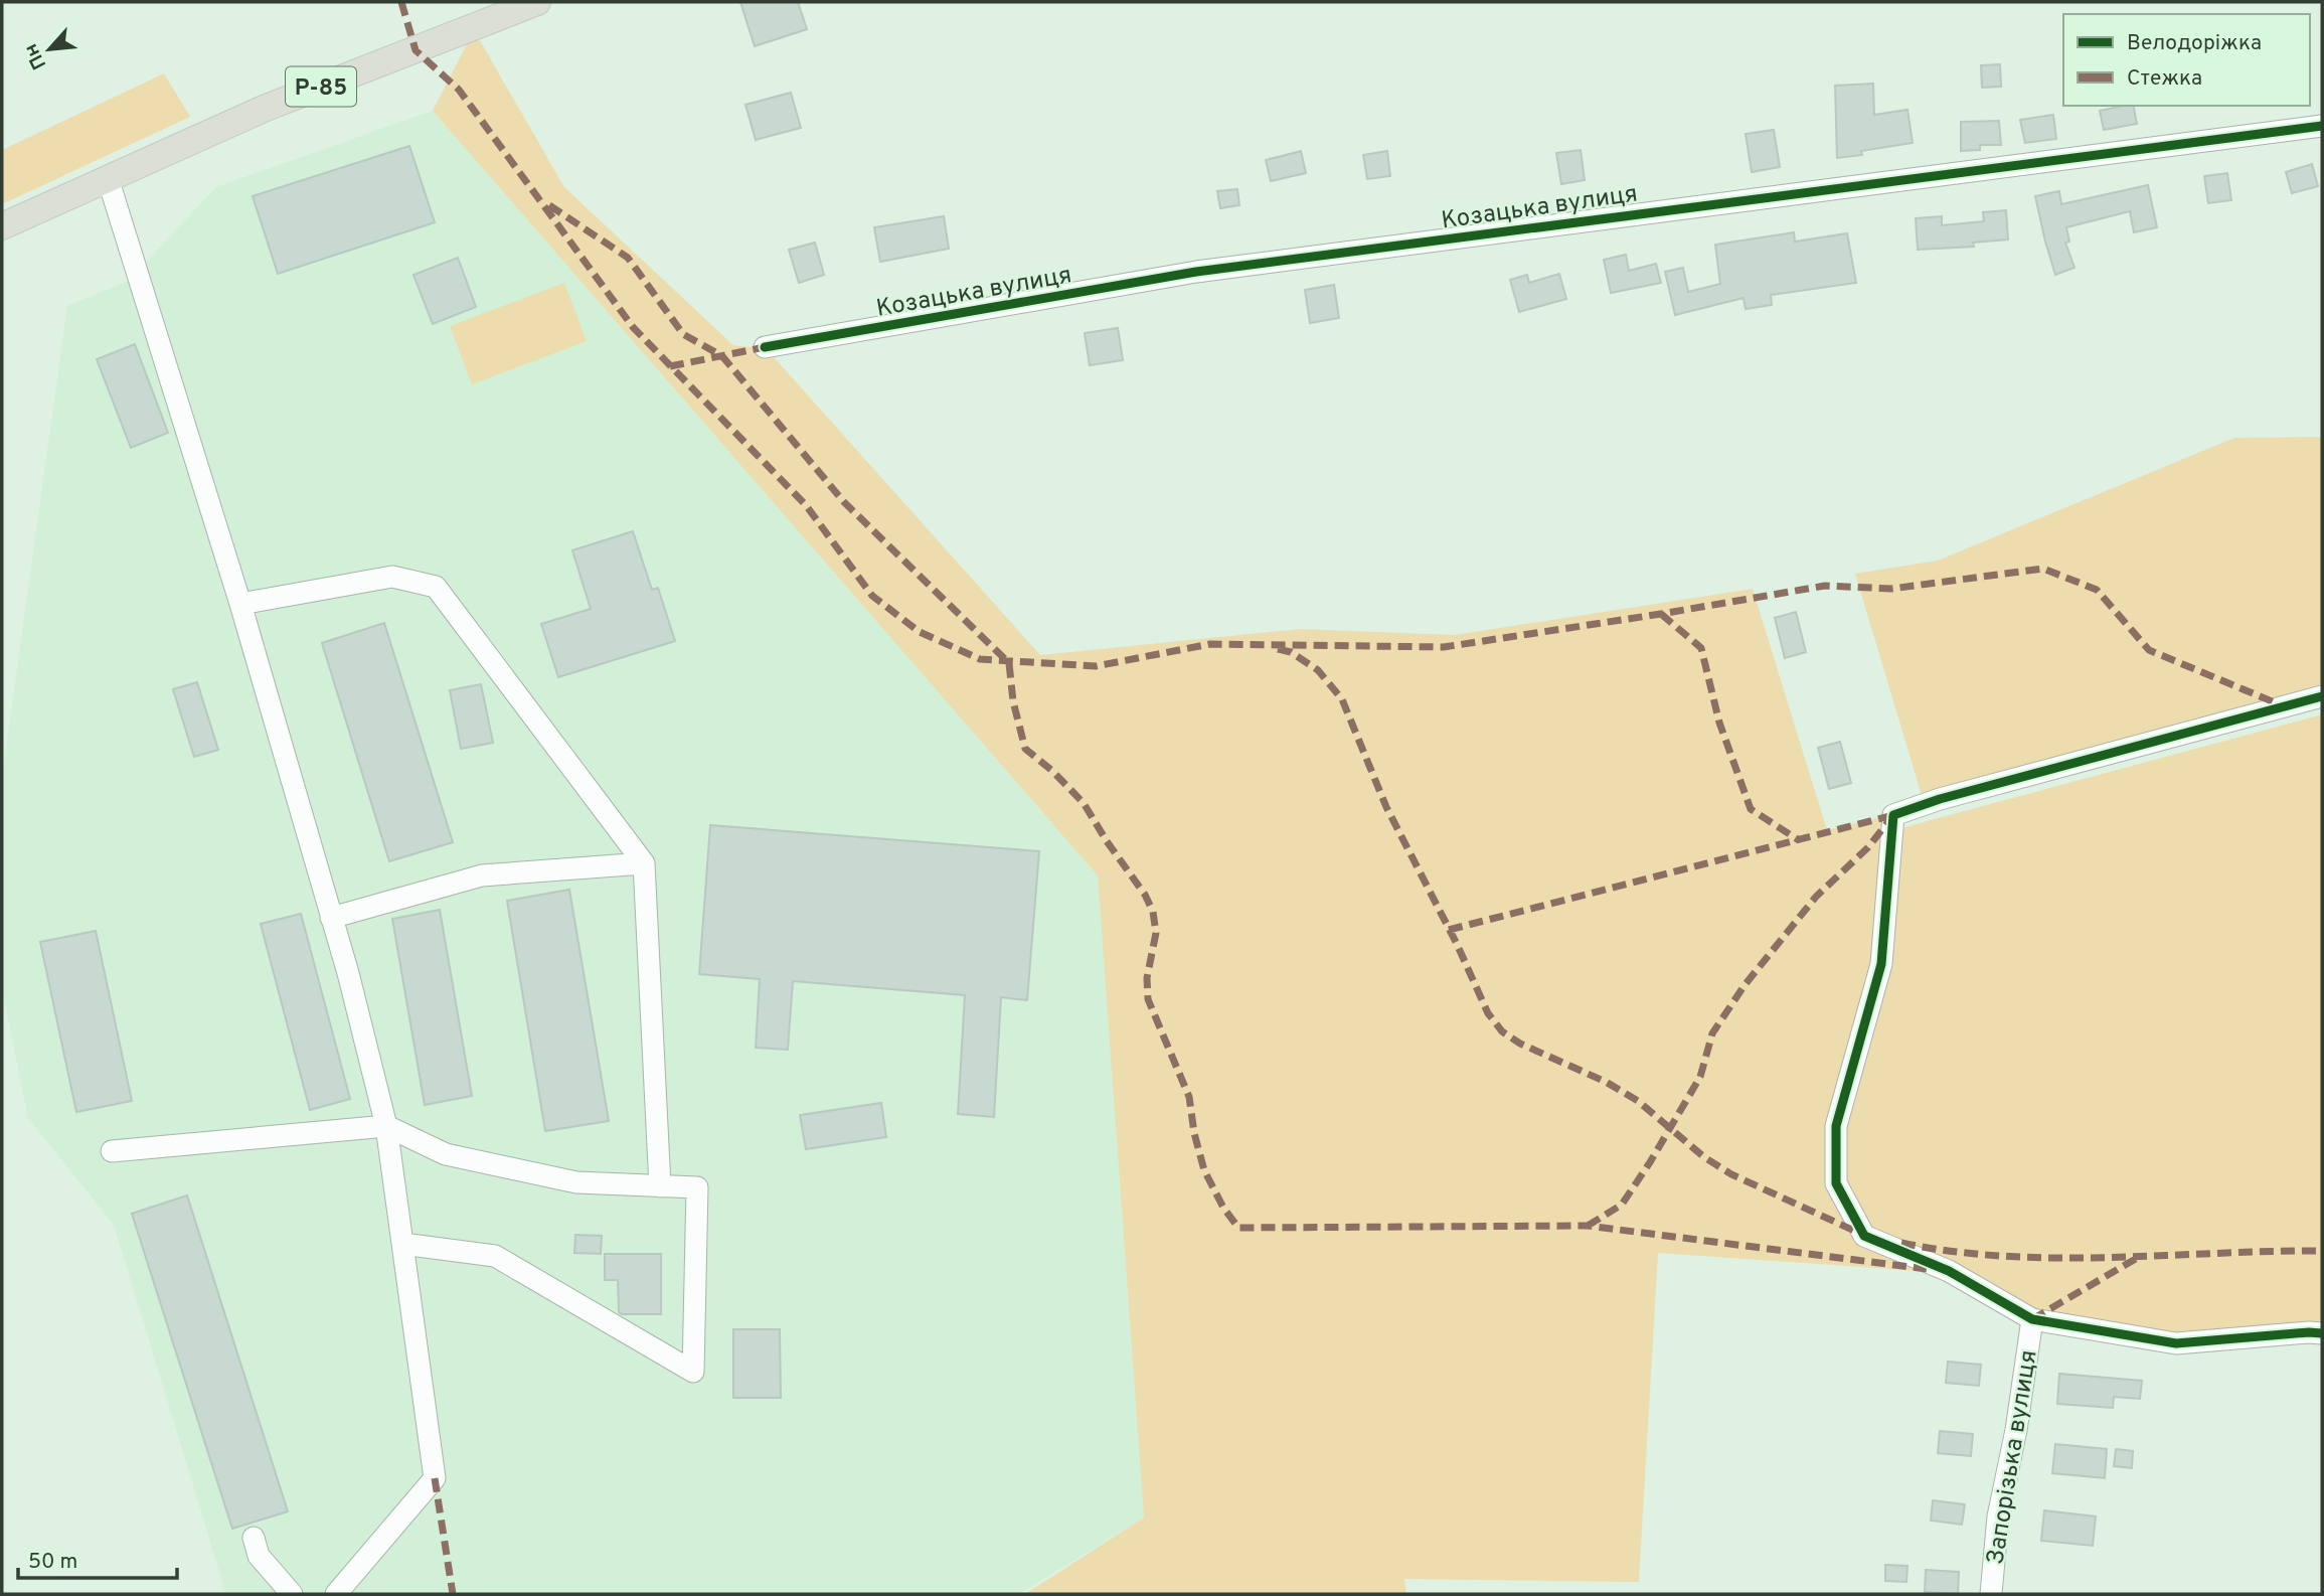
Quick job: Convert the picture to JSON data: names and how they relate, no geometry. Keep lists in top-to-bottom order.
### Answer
{
  "streets": {
    "main road": ["Р-85"],
    "street": ["Козацька вулиця", "Запорізька вулиця"]
  },
  "legend": ["Велодоріжка", "Стежка"],
  "scale_bar": "50 m",
  "north": "bottom left"
}
